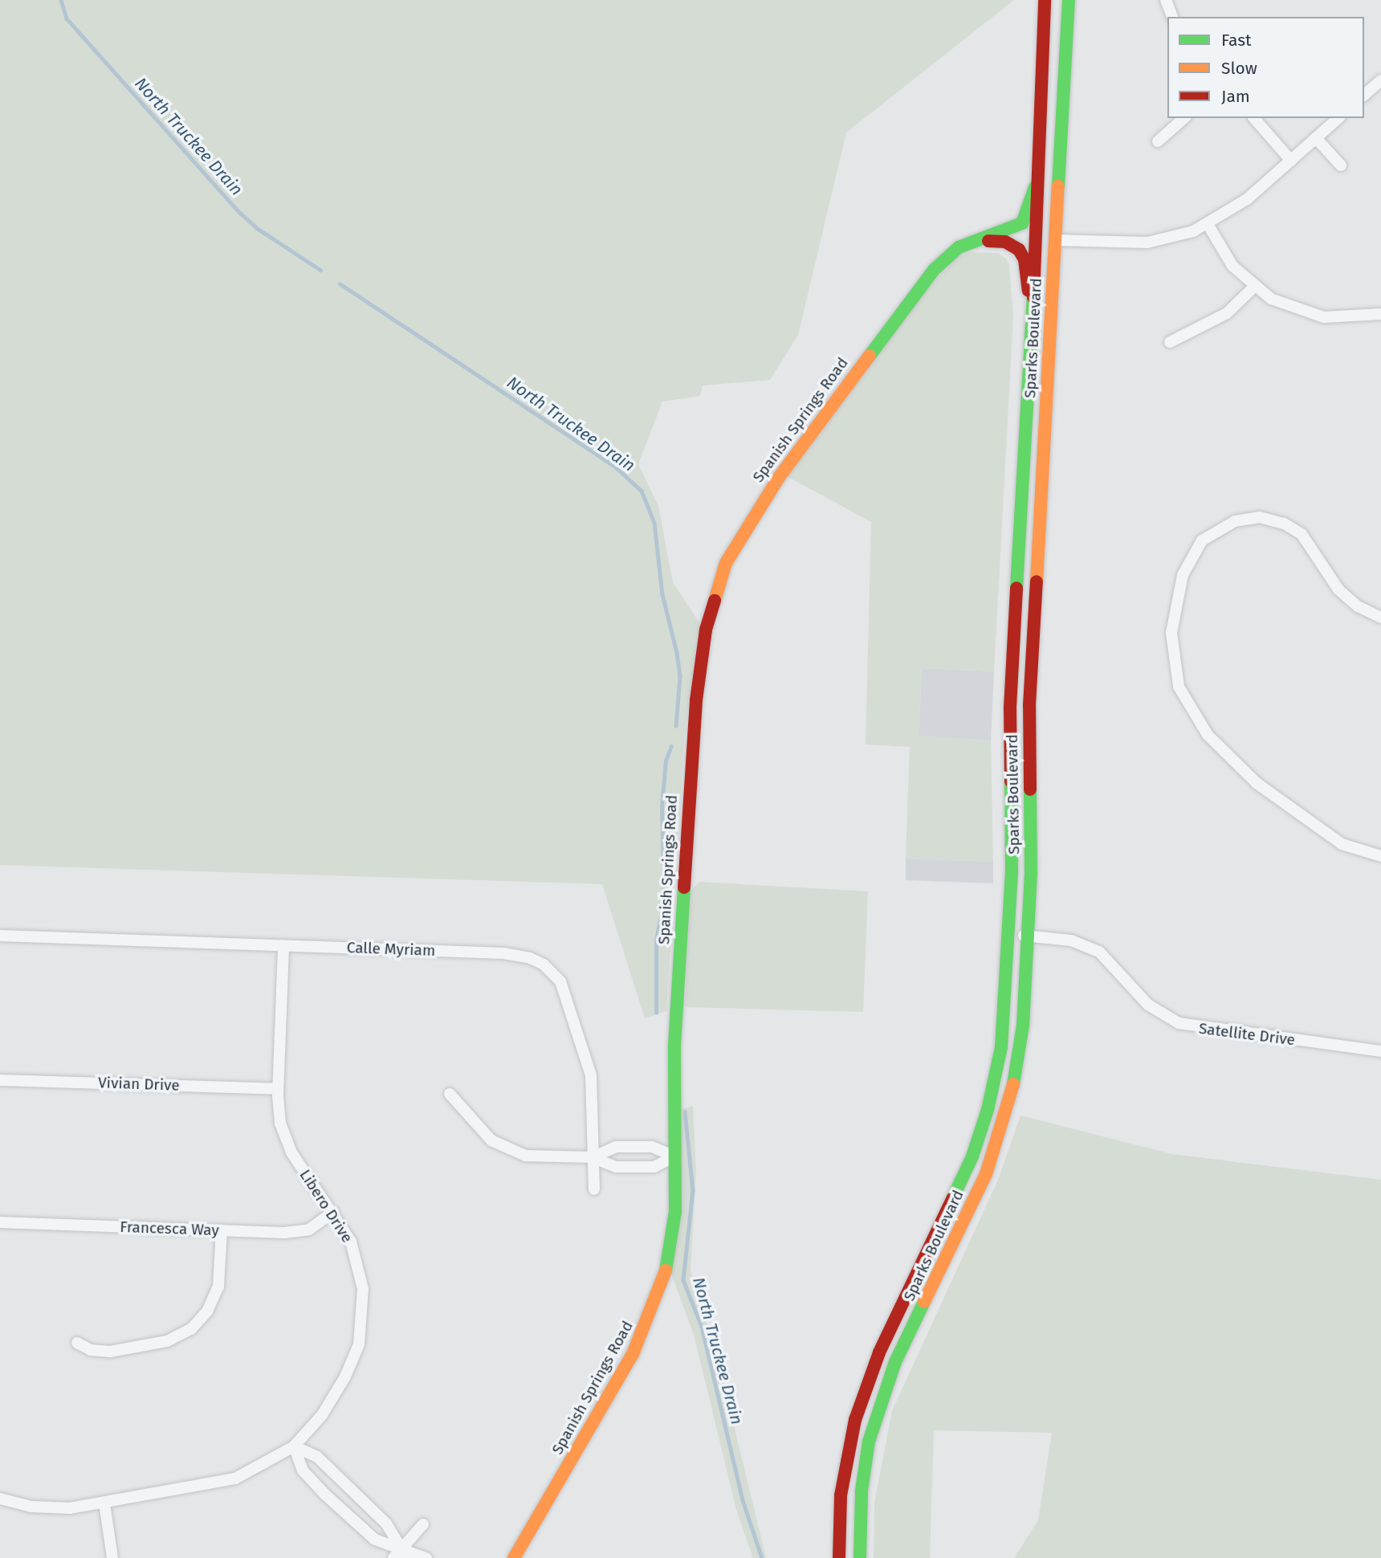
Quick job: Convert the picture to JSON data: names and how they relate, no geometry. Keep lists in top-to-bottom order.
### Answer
{
  "streets": {
    "main road": ["Sparks Boulevard", "Spanish Springs Road"],
    "street": [
      "Calle Myriam",
      "Satellite Drive",
      "Vivian Drive",
      "Libero Drive",
      "Francesca Way"
    ]
  },
  "crossings": [
    ["Sparks Boulevard", "Spanish Springs Road"],
    ["Sparks Boulevard", "Satellite Drive"],
    ["Calle Myriam", "Libero Drive"],
    ["Vivian Drive", "Libero Drive"],
    ["Libero Drive", "Francesca Way"]
  ],
  "water": ["North Truckee Drain"],
  "legend": ["Fast", "Slow", "Jam"]
}
